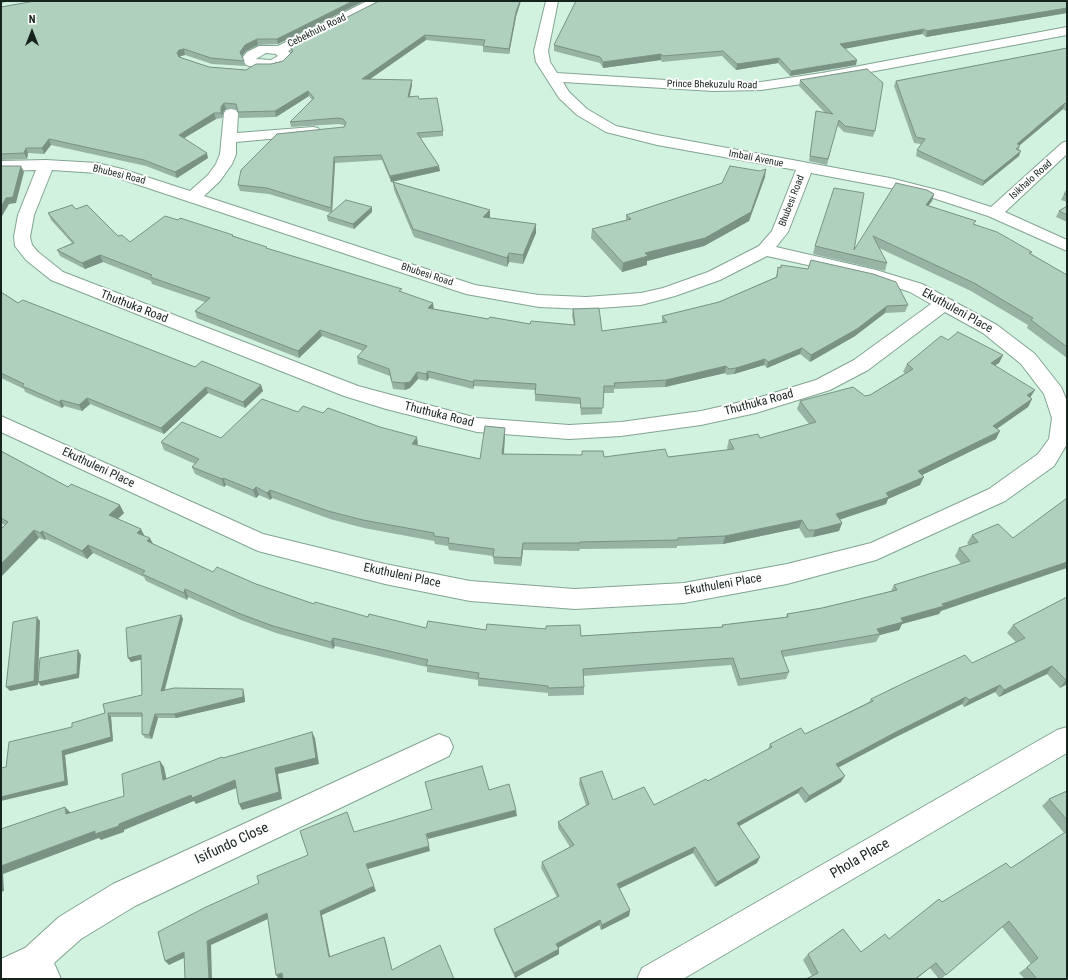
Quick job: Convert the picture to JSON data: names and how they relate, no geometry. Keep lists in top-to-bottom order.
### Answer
{
  "streets": {
    "street": [
      "Cebekhulu Road",
      "Prince Bhekuzulu Road",
      "Imbali Avenue",
      "Bhubesi Road",
      "Isikhalo Road",
      "Thuthuka Road",
      "Ekuthuleni Place",
      "Isifundo Close",
      "Phola Place"
    ]
  },
  "crossings": [
    ["Prince Bhekuzulu Road", "Imbali Avenue"],
    ["Imbali Avenue", "Bhubesi Road"],
    ["Imbali Avenue", "Isikhalo Road"],
    ["Bhubesi Road", "Thuthuka Road"],
    ["Bhubesi Road", "Ekuthuleni Place"],
    ["Thuthuka Road", "Ekuthuleni Place"]
  ],
  "north": "top"
}
